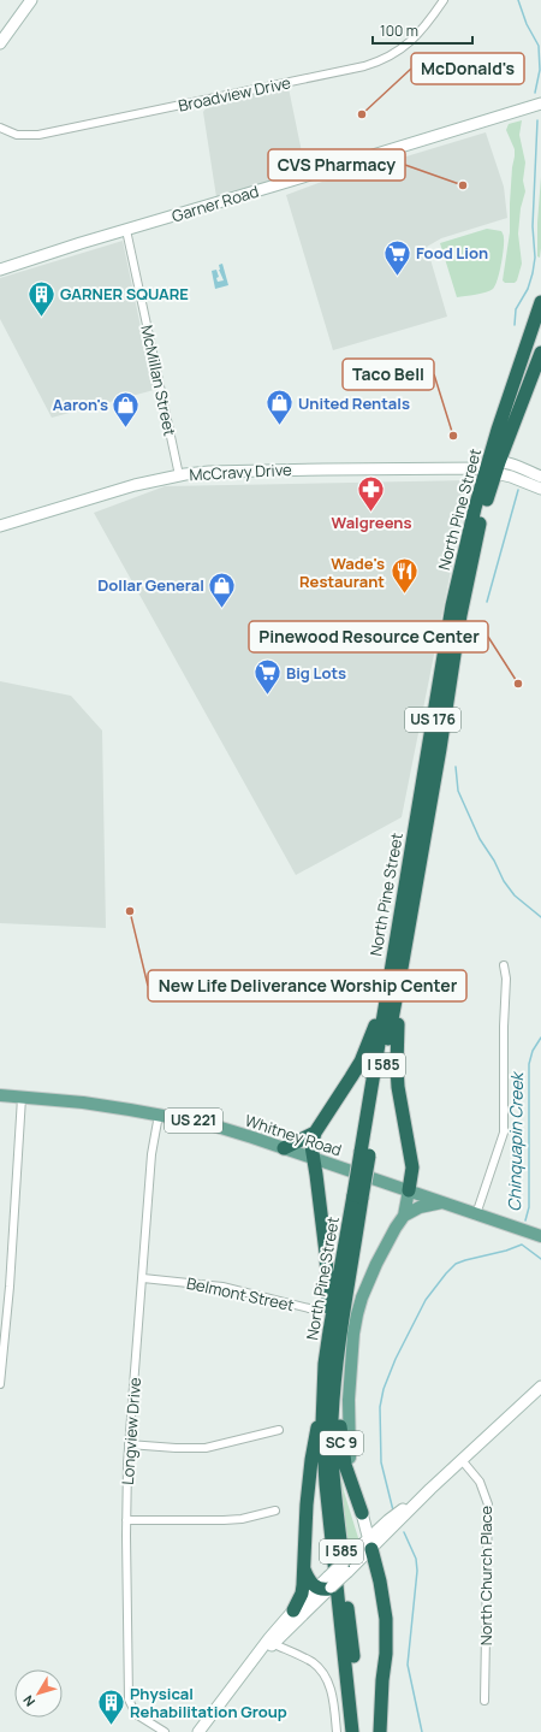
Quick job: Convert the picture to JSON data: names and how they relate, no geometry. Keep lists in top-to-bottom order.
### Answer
{
  "streets": {
    "highway": [
      "North Pine Street",
      "US 176",
      "I 585",
      "SC 9"
    ],
    "main road": ["US 221", "Whitney Road"],
    "street": [
      "Broadview Drive",
      "Garner Road",
      "McMillan Street",
      "McCravy Drive",
      "Belmont Street",
      "Longview Drive",
      "North Church Place"
    ]
  },
  "crossings": [
    ["Garner Road", "McMillan Street"],
    ["McMillan Street", "McCravy Drive"],
    ["McCravy Drive", "North Pine Street"],
    ["North Pine Street", "SC 9"],
    ["Whitney Road", "Longview Drive"],
    ["Belmont Street", "Longview Drive"]
  ],
  "water": ["Chinquapin Creek"],
  "places": {
    "other": [
      "McDonald's",
      "CVS Pharmacy",
      "Taco Bell",
      "Pinewood Resource Center",
      "New Life Deliverance Worship Center"
    ],
    "supermarket": ["Food Lion", "Big Lots"],
    "building": ["GARNER SQUARE", "Physical Rehabilitation Group"],
    "shop": ["United Rentals", "Aaron's", "Dollar General"],
    "pharmacy": ["Walgreens"],
    "restaurant": ["Wade's Restaurant"]
  },
  "scale_bar": "100 m",
  "north": "bottom left"
}
